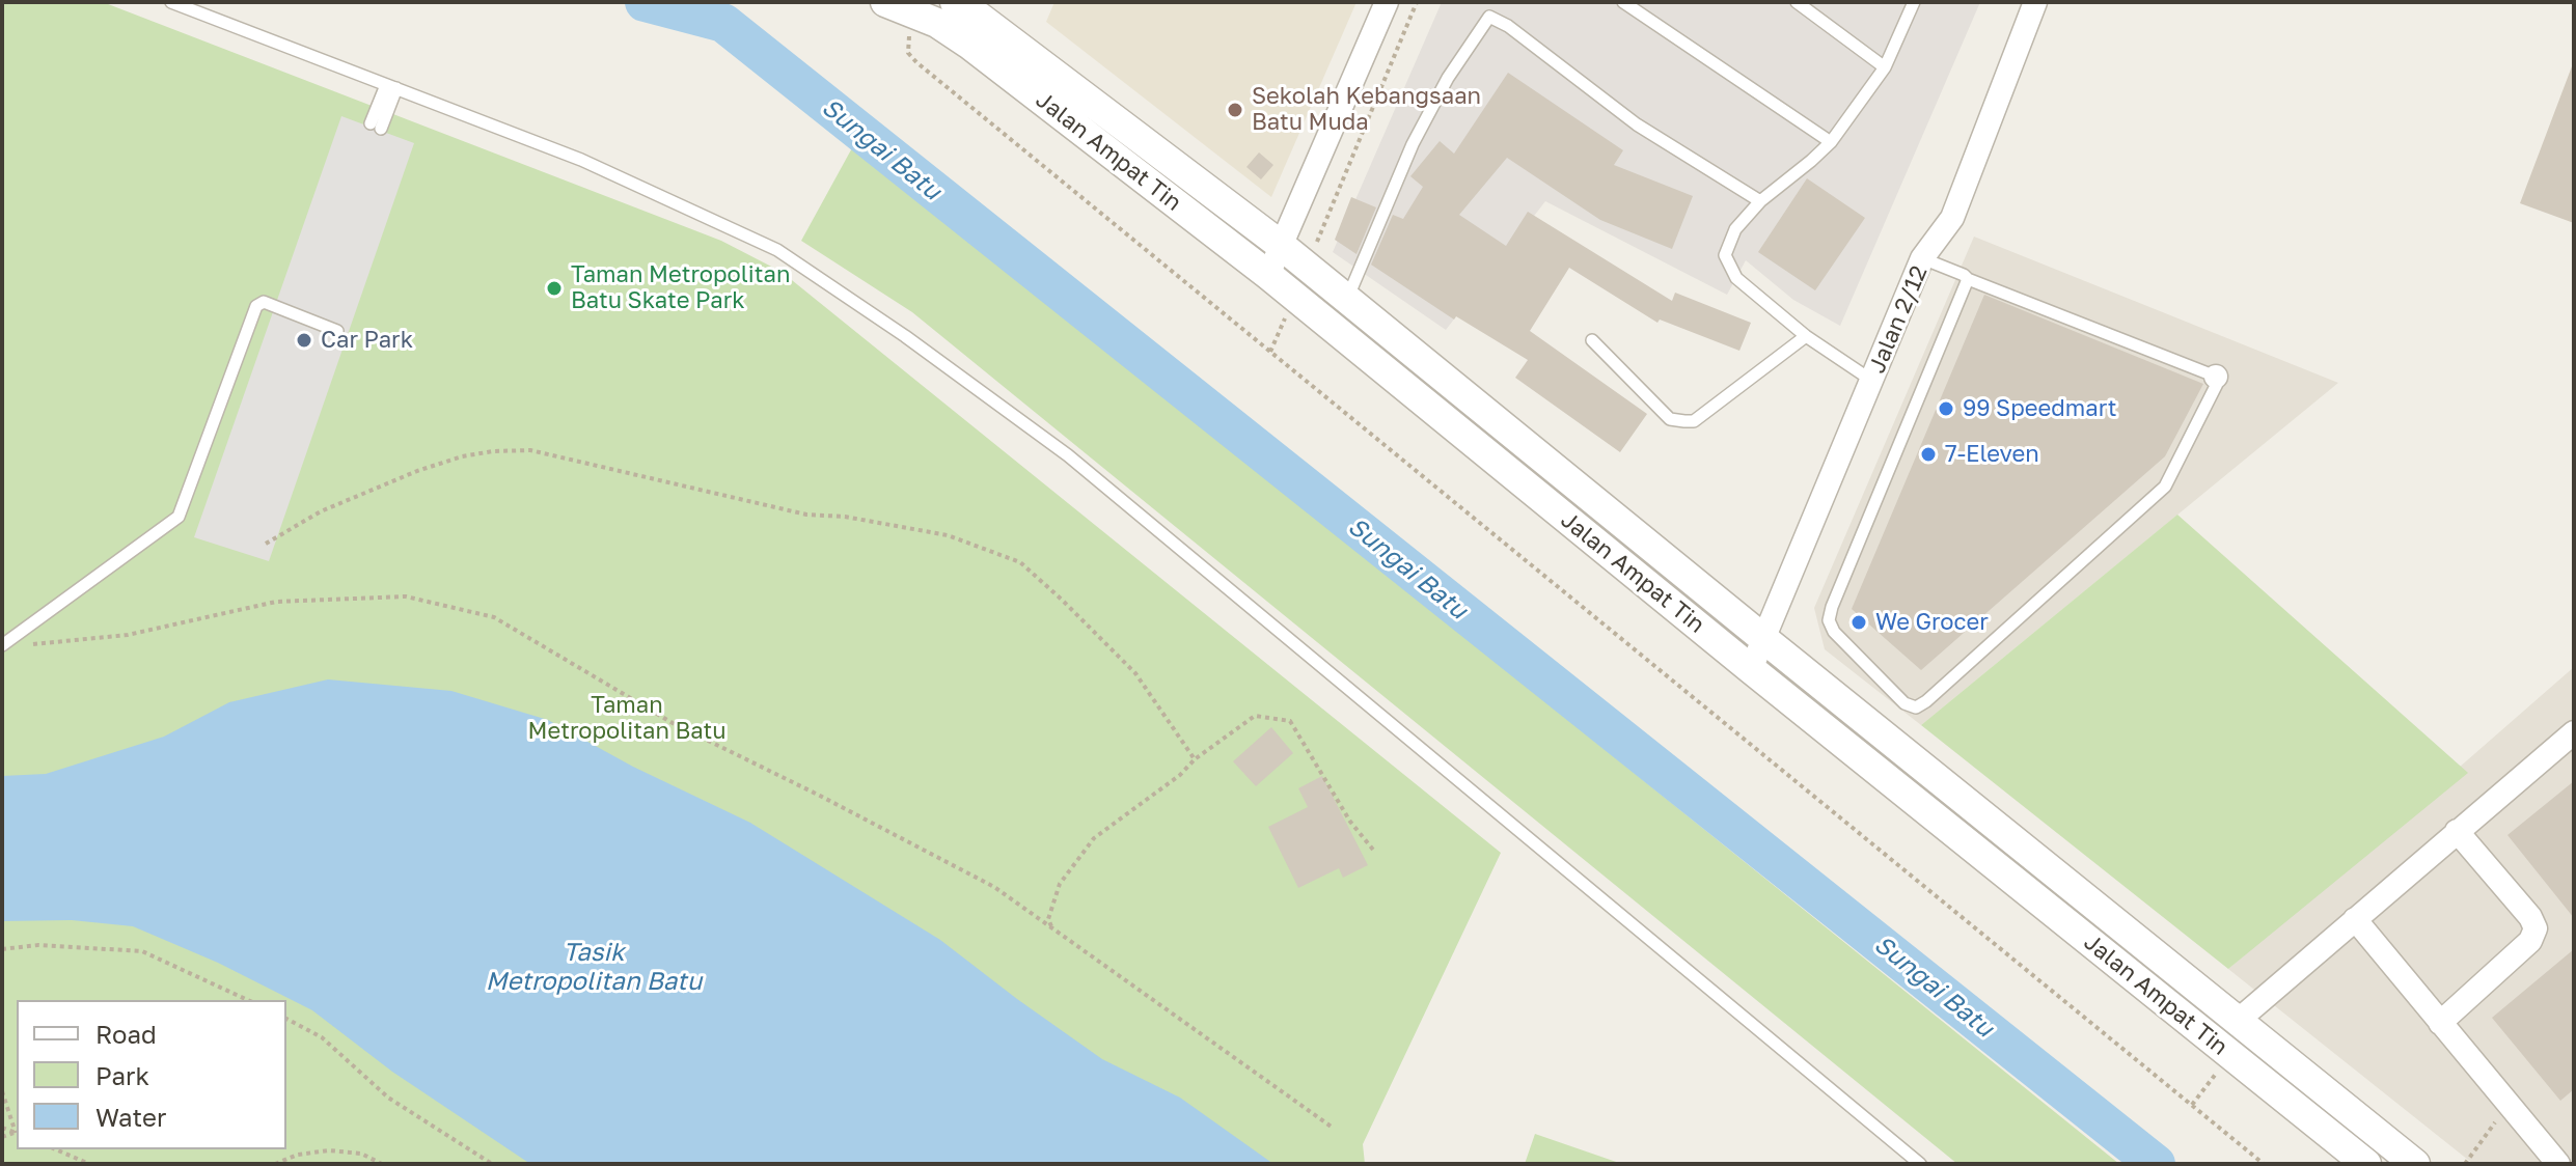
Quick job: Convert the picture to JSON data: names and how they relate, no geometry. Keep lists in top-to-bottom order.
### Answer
{
  "streets": {
    "street": ["Jalan Ampat Tin", "Jalan 2/12"]
  },
  "crossings": [
    ["Jalan Ampat Tin", "Jalan 2/12"]
  ],
  "water": ["Sungai Batu", "Tasik Metropolitan Batu"],
  "parks": ["Taman Metropolitan Batu"],
  "places": [
    "Sekolah Kebangsaan Batu Muda",
    "Taman Metropolitan Batu Skate Park",
    "Car Park",
    "99 Speedmart",
    "7-Eleven",
    "We Grocer"
  ],
  "legend": ["Road", "Park", "Water"]
}
